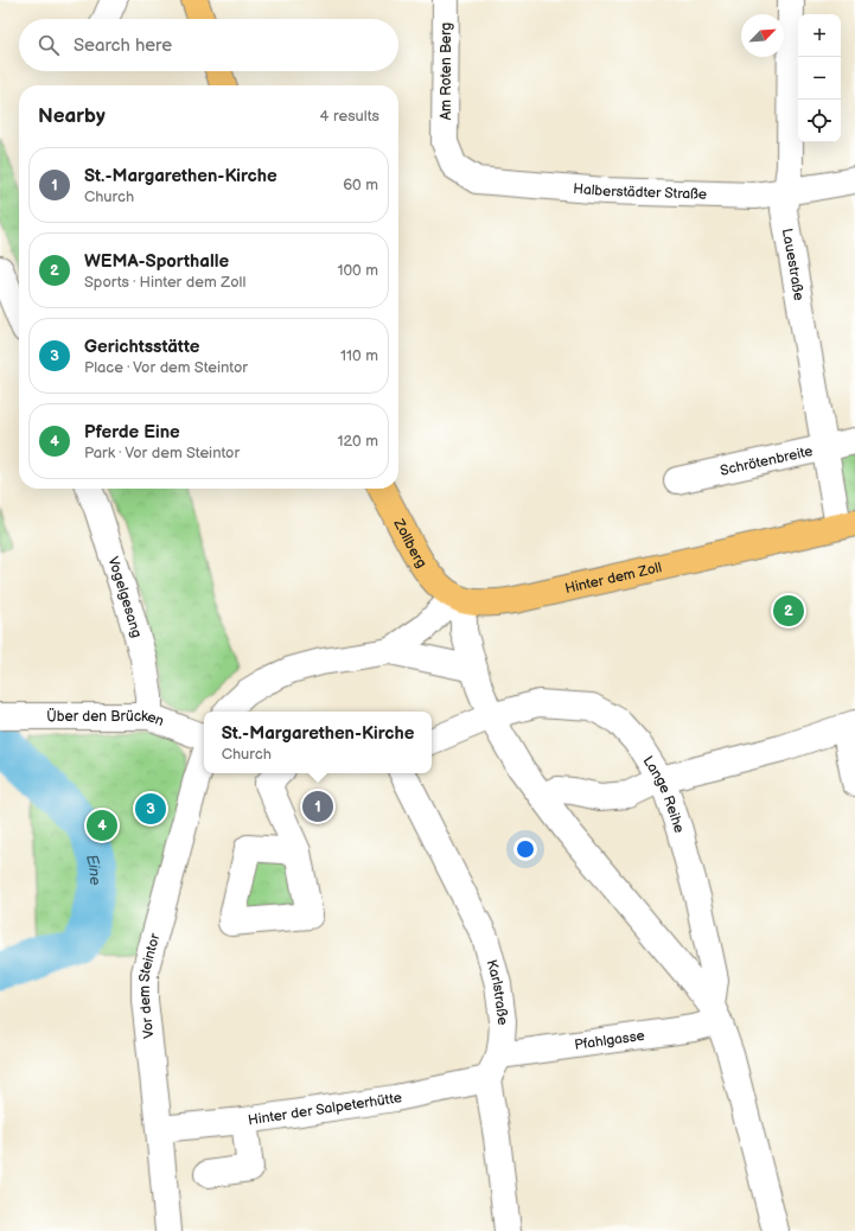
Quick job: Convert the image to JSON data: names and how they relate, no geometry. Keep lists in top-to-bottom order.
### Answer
{
  "streets": {
    "main road": ["Zollberg", "Hinter dem Zoll"],
    "street": [
      "Am Roten Berg",
      "Halberstädter Straße",
      "Lauestraße",
      "Schrötenbreite",
      "Vogelgesang",
      "Über den Brücken",
      "Lange Reihe",
      "Vor dem Steintor",
      "Karlstraße",
      "Pfahlgasse",
      "Hinter der Salpeterhütte"
    ]
  },
  "crossings": [
    ["Am Roten Berg", "Halberstädter Straße"],
    ["Halberstädter Straße", "Lauestraße"],
    ["Lauestraße", "Schrötenbreite"],
    ["Lauestraße", "Hinter dem Zoll"],
    ["Zollberg", "Hinter dem Zoll"],
    ["Zollberg", "Lange Reihe"],
    ["Hinter dem Zoll", "Lange Reihe"],
    ["Vogelgesang", "Über den Brücken"],
    ["Lange Reihe", "Pfahlgasse"],
    ["Vor dem Steintor", "Hinter der Salpeterhütte"],
    ["Karlstraße", "Pfahlgasse"],
    ["Karlstraße", "Hinter der Salpeterhütte"]
  ],
  "water": ["Eine"],
  "north": "top right",
  "page": {
    "map_buttons": ["+", "−"],
    "search": "Search here",
    "heading": ["Nearby", "4 results"],
    "list": [
      {
        "mark": "1",
        "name": "St.-Margarethen-Kirche",
        "note": "Church",
        "value": "60 m"
      },
      {
        "mark": "2",
        "name": "WEMA-Sporthalle",
        "note": "Sports · Hinter dem Zoll",
        "value": "100 m"
      },
      {
        "mark": "3",
        "name": "Gerichtsstätte",
        "note": "Place · Vor dem Steintor",
        "value": "110 m"
      },
      {
        "mark": "4",
        "name": "Pferde Eine",
        "note": "Park · Vor dem Steintor",
        "value": "120 m"
      }
    ],
    "pins": [
      "2",
      "1",
      "3",
      "4"
    ],
    "popup": ["St.-Margarethen-Kirche", "Church"]
  }
}
